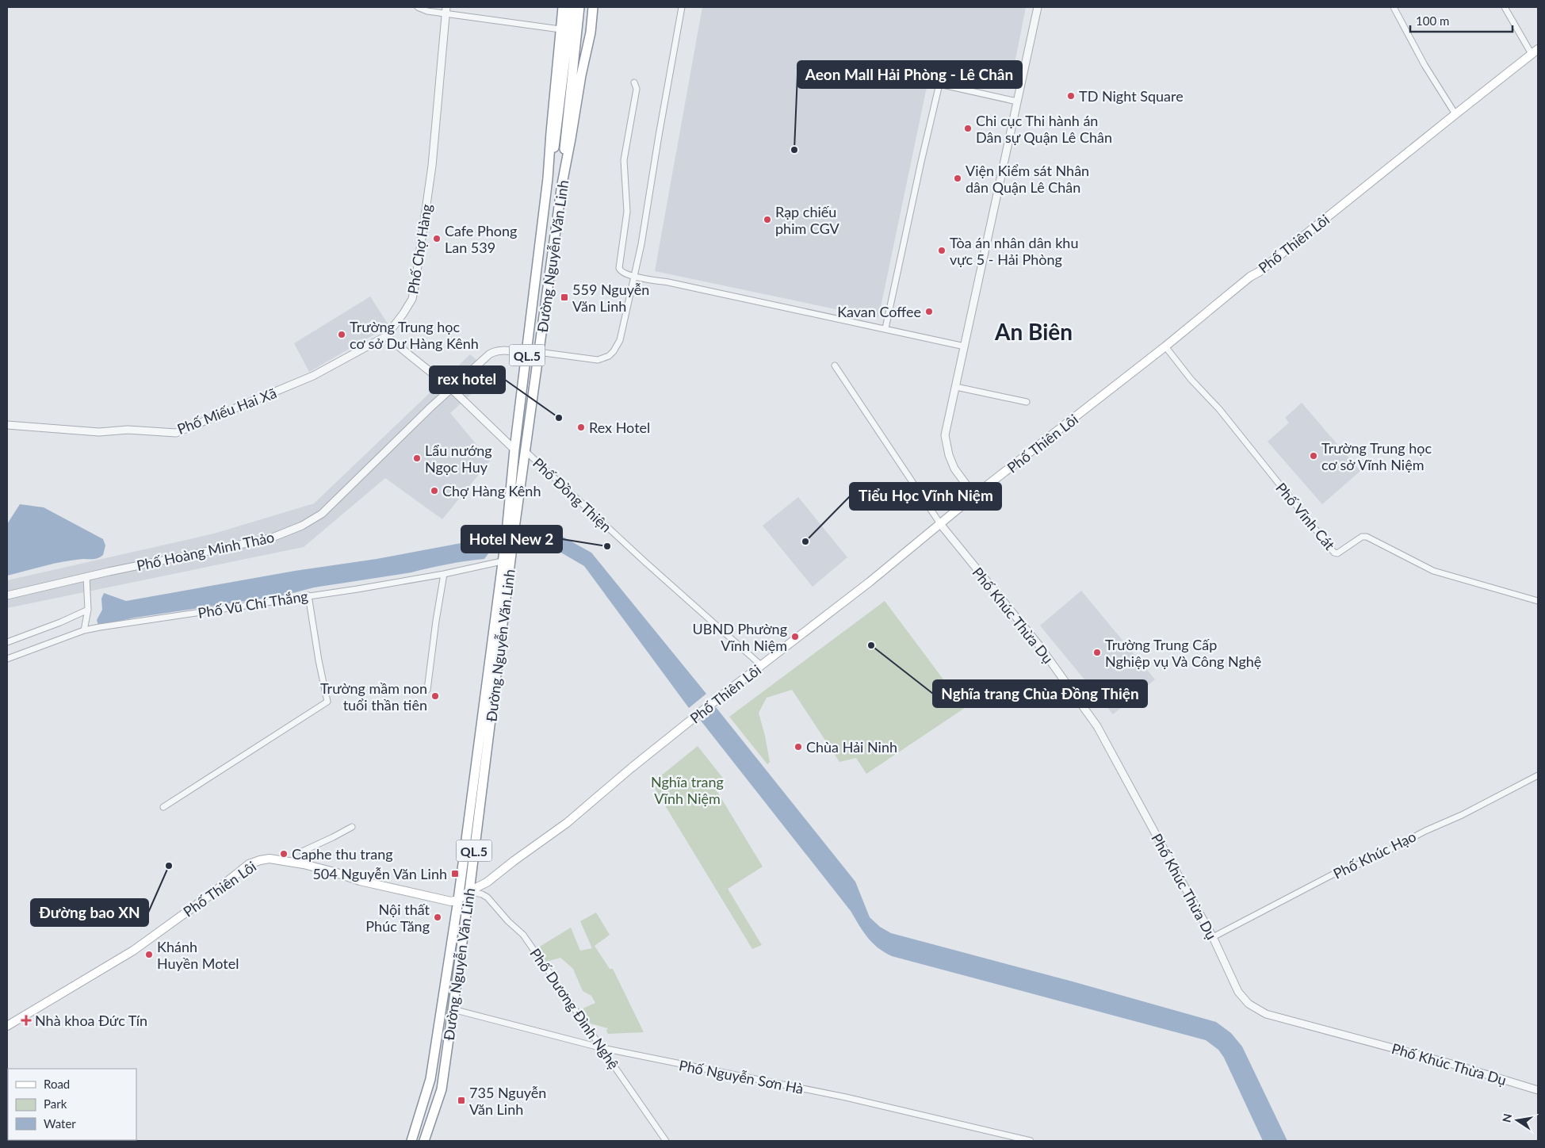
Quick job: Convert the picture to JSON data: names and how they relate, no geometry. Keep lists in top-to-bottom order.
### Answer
{
  "streets": {
    "highway": ["Đường Nguyễn Văn Linh", "QL.5"],
    "main road": ["Phố Thiên Lôi"],
    "street": [
      "Phố Chợ Hàng",
      "Phố Miếu Hai Xã",
      "Phố Đồng Thiện",
      "Phố Vĩnh Cát",
      "Phố Hoàng Minh Thảo",
      "Phố Vũ Chí Thắng",
      "Phố Khúc Thừa Dụ",
      "Phố Khúc Hạo",
      "Phố Dương Đình Nghệ",
      "Phố Nguyễn Sơn Hà"
    ]
  },
  "crossings": [
    ["Phố Thiên Lôi", "Đường Nguyễn Văn Linh"],
    ["Phố Thiên Lôi", "Phố Đồng Thiện"],
    ["Phố Thiên Lôi", "Phố Vĩnh Cát"],
    ["Phố Thiên Lôi", "Phố Khúc Thừa Dụ"],
    ["Phố Thiên Lôi", "Phố Dương Đình Nghệ"],
    ["Phố Chợ Hàng", "Phố Miếu Hai Xã"],
    ["Đường Nguyễn Văn Linh", "QL.5"],
    ["Đường Nguyễn Văn Linh", "Phố Đồng Thiện"],
    ["Đường Nguyễn Văn Linh", "Phố Hoàng Minh Thảo"],
    ["Đường Nguyễn Văn Linh", "Phố Vũ Chí Thắng"],
    ["Đường Nguyễn Văn Linh", "Phố Dương Đình Nghệ"],
    ["Đường Nguyễn Văn Linh", "Phố Nguyễn Sơn Hà"],
    ["Phố Khúc Thừa Dụ", "Phố Khúc Hạo"],
    ["Phố Dương Đình Nghệ", "Phố Nguyễn Sơn Hà"]
  ],
  "districts": ["An Biên"],
  "parks": ["Nghĩa trang Vĩnh Niệm"],
  "places": {
    "other": [
      "TD Night Square",
      "Chi cục Thi hành án Dân sự Quận Lê Chân",
      "Aeon Mall Hải Phòng - Lê Chân",
      "Viện Kiểm sát Nhân dân Quận Lê Chân",
      "Rạp chiếu phim CGV",
      "Cafe Phong Lan 539",
      "Tòa án nhân dân khu vực 5 - Hải Phòng",
      "Kavan Coffee",
      "Trường Trung học cơ sở Dư Hàng Kênh",
      "rex hotel",
      "Rex Hotel",
      "Trường Trung học cơ sở Vĩnh Niệm",
      "Lẩu nướng Ngọc Huy",
      "Chợ Hàng Kênh",
      "Tiểu Học Vĩnh Niệm",
      "Hotel New 2",
      "UBND Phường Vĩnh Niệm",
      "Nghĩa trang Chùa Đồng Thiện",
      "Trường Trung Cấp Nghiệp vụ Và Công Nghệ",
      "Trường mầm non tuổi thần tiên",
      "Chùa Hải Ninh",
      "Caphe thu trang",
      "Đường bao XN",
      "Nội thất Phúc Tăng",
      "Khánh Huyền Motel"
    ],
    "transit": ["559 Nguyễn Văn Linh", "504 Nguyễn Văn Linh", "735 Nguyễn Văn Linh"],
    "health": ["Nhà khoa Đức Tín"]
  },
  "legend": ["Road", "Park", "Water"],
  "scale_bar": "100 m",
  "north": "left"
}
